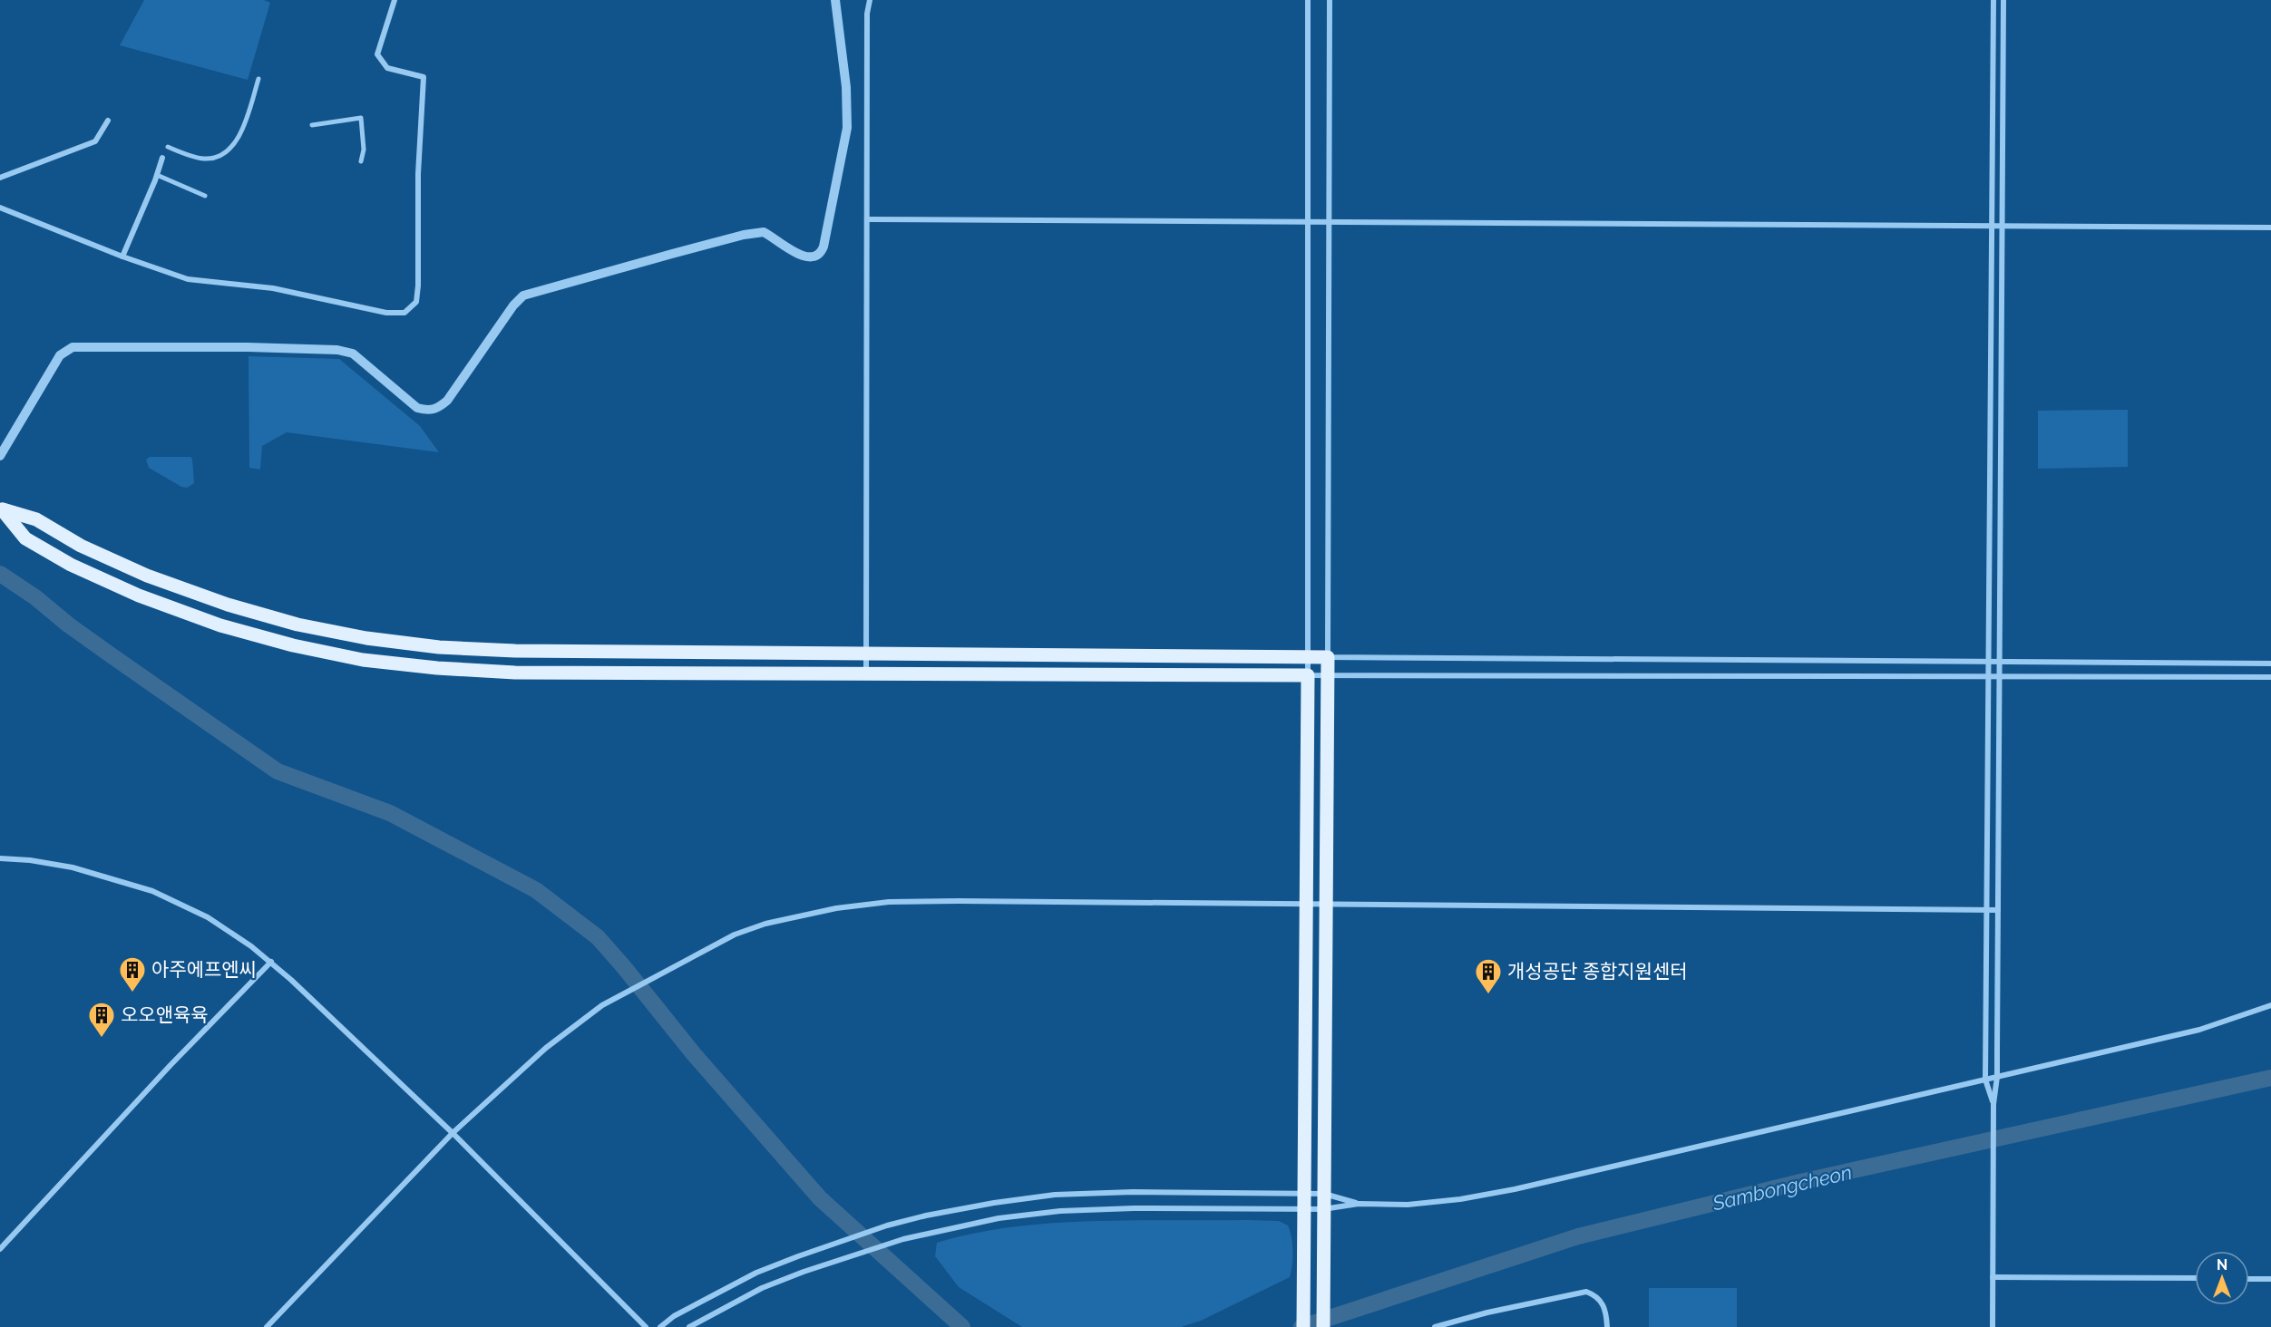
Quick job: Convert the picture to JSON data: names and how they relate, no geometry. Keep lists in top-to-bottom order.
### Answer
{
  "water": ["Sambongcheon"],
  "places": {
    "building": ["아주에프엔씨", "개성공단 종합지원센터", "오오앤육육"]
  },
  "north": "top"
}
